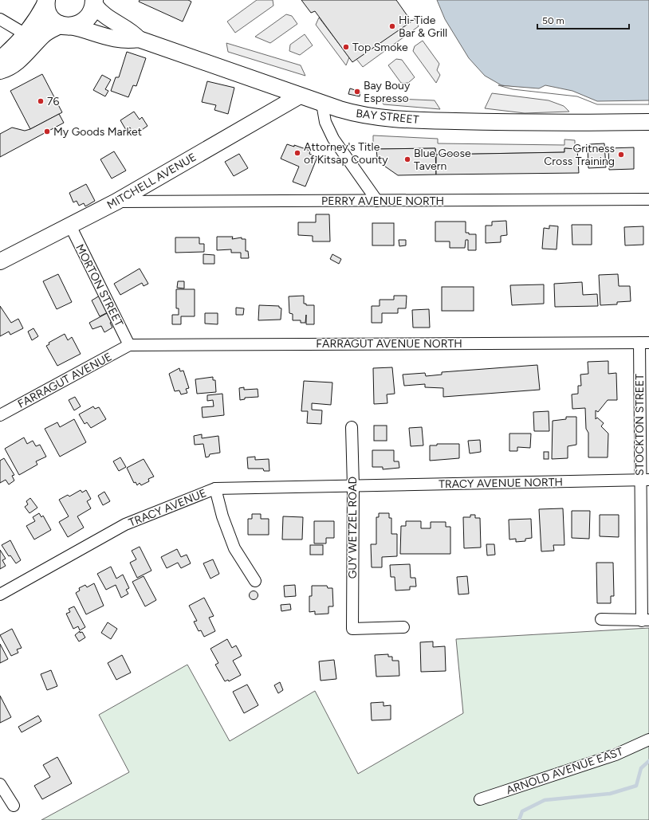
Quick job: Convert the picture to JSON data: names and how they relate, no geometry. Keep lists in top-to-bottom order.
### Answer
{
  "streets": {
    "main road": ["BAY STREET", "MITCHELL AVENUE"],
    "street": [
      "PERRY AVENUE NORTH",
      "MORTON STREET",
      "FARRAGUT AVENUE NORTH",
      "FARRAGUT AVENUE",
      "STOCKTON STREET",
      "TRACY AVENUE NORTH",
      "TRACY AVENUE",
      "GUY WETZEL ROAD",
      "ARNOLD AVENUE EAST"
    ]
  },
  "crossings": [
    ["BAY STREET", "MITCHELL AVENUE"],
    ["MITCHELL AVENUE", "PERRY AVENUE NORTH"],
    ["MITCHELL AVENUE", "MORTON STREET"],
    ["MORTON STREET", "FARRAGUT AVENUE NORTH"],
    ["MORTON STREET", "FARRAGUT AVENUE"],
    ["FARRAGUT AVENUE NORTH", "FARRAGUT AVENUE"],
    ["FARRAGUT AVENUE NORTH", "STOCKTON STREET"],
    ["STOCKTON STREET", "TRACY AVENUE NORTH"],
    ["TRACY AVENUE NORTH", "TRACY AVENUE"],
    ["TRACY AVENUE NORTH", "GUY WETZEL ROAD"],
    ["TRACY AVENUE", "GUY WETZEL ROAD"]
  ],
  "places": [
    "Hi-Tide Bar & Grill",
    "Top Smoke",
    "Bay Bouy Espresso",
    "76",
    "My Goods Market",
    "Attorney's Title of Kitsap County",
    "Gritness Cross Training",
    "Blue Goose Tavern"
  ],
  "scale_bar": "50 m"
}
